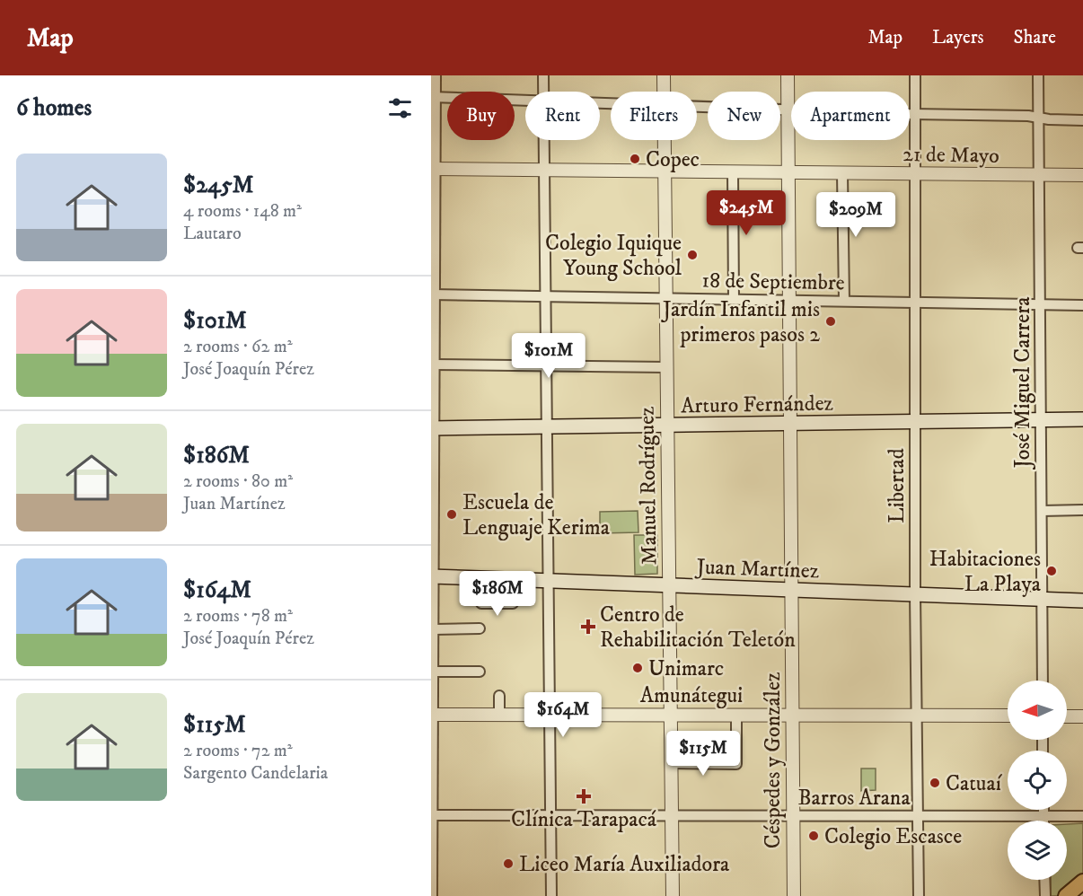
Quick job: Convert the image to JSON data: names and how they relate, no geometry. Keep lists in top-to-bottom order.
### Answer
{
  "streets": {
    "main road": ["Arturo Fernández", "Juan Martínez"],
    "street": [
      "21 de Mayo",
      "18 de Septiembre",
      "José Miguel Carrera",
      "Manuel Rodríguez",
      "Libertad",
      "Amunátegui",
      "Céspedes y González",
      "Barros Arana"
    ]
  },
  "crossings": [
    ["21 de Mayo", "José Miguel Carrera"],
    ["21 de Mayo", "Manuel Rodríguez"],
    ["21 de Mayo", "Libertad"],
    ["21 de Mayo", "Céspedes y González"],
    ["18 de Septiembre", "José Miguel Carrera"],
    ["18 de Septiembre", "Manuel Rodríguez"],
    ["18 de Septiembre", "Libertad"],
    ["18 de Septiembre", "Céspedes y González"],
    ["José Miguel Carrera", "Arturo Fernández"],
    ["José Miguel Carrera", "Juan Martínez"],
    ["Arturo Fernández", "Manuel Rodríguez"],
    ["Arturo Fernández", "Libertad"],
    ["Arturo Fernández", "Céspedes y González"],
    ["Manuel Rodríguez", "Juan Martínez"],
    ["Manuel Rodríguez", "Amunátegui"],
    ["Manuel Rodríguez", "Barros Arana"],
    ["Libertad", "Juan Martínez"],
    ["Libertad", "Amunátegui"],
    ["Libertad", "Barros Arana"],
    ["Juan Martínez", "Céspedes y González"],
    ["Amunátegui", "Céspedes y González"],
    ["Céspedes y González", "Barros Arana"]
  ],
  "places": {
    "other": [
      "Copec",
      "Colegio Iquique Young School",
      "Jardín Infantil mis primeros pasos 2",
      "Escuela de Lenguaje Kerima",
      "Habitaciones La Playa",
      "Unimarc",
      "Catuaí",
      "Colegio Escasce",
      "Liceo María Auxiliadora"
    ],
    "health": ["Centro de Rehabilitación Teletón", "Clínica Tarapacá"]
  },
  "north": "left",
  "page": {
    "header": "Map",
    "nav": ["Map", "Layers", "Share"],
    "heading": "6 homes",
    "chip": [
      "Buy",
      "Rent",
      "Filters",
      "New",
      "Apartment"
    ],
    "list": [
      {
        "name": "$245M",
        "note": "4 rooms · 148 m² · Lautaro"
      },
      {
        "name": "$101M",
        "note": "2 rooms · 62 m² · José Joaquín Pérez"
      },
      {
        "name": "$186M",
        "note": "2 rooms · 80 m² · Juan Martínez"
      },
      {
        "name": "$164M",
        "note": "2 rooms · 78 m² · José Joaquín Pérez"
      },
      {
        "name": "$115M",
        "note": "2 rooms · 72 m² · Sargento Candelaria"
      }
    ],
    "price": [
      "$245M",
      "$209M",
      "$101M",
      "$186M",
      "$164M",
      "$115M"
    ]
  }
}
